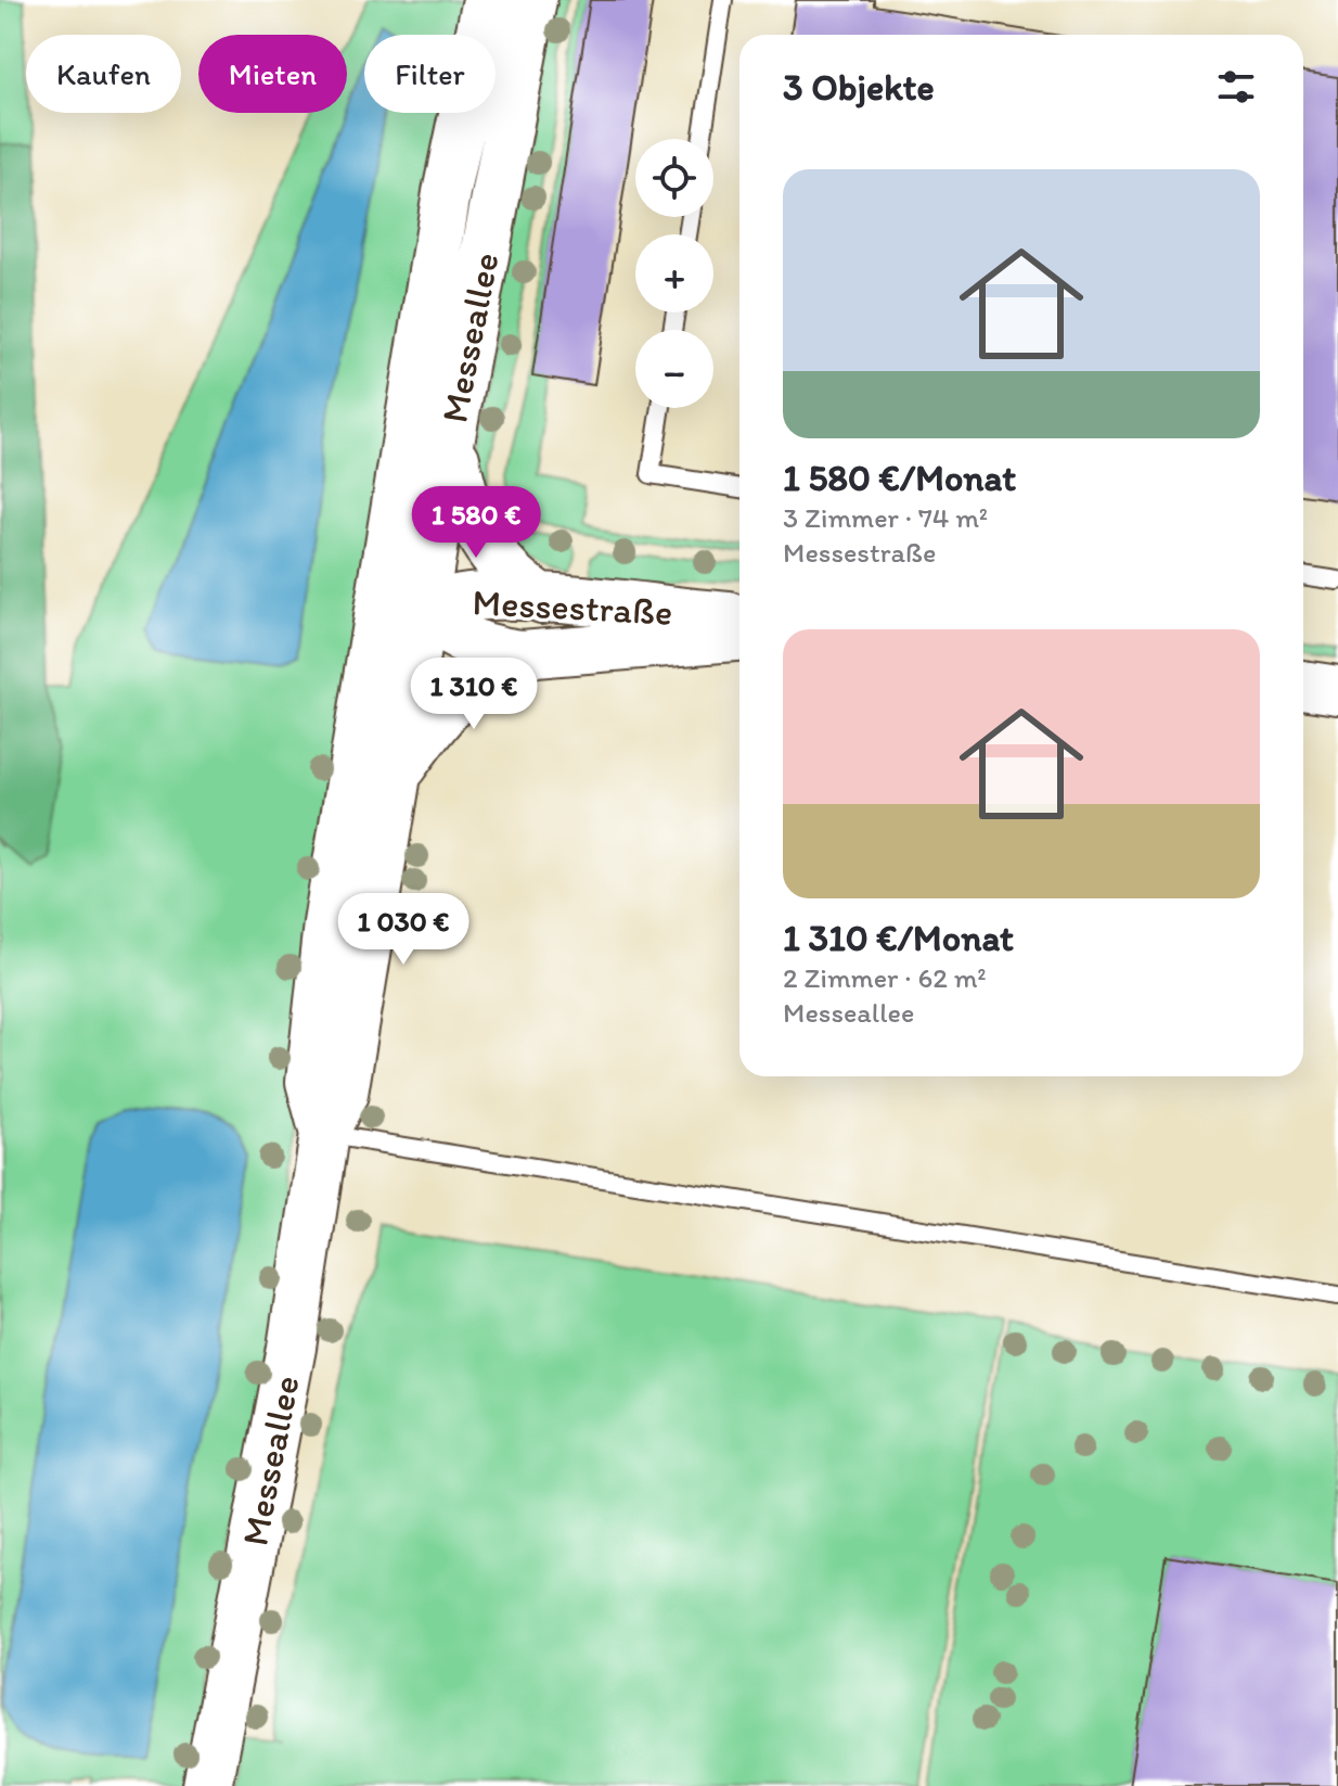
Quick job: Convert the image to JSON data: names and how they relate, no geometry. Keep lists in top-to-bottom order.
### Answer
{
  "streets": {
    "street": ["Messeallee", "Messestraße"]
  },
  "crossings": [
    ["Messeallee", "Messestraße"]
  ],
  "page": {
    "chip": ["Kaufen", "Mieten", "Filter"],
    "heading": "3 Objekte",
    "map_buttons": ["+", "−"],
    "list": [
      {
        "name": "1 580 €/Monat",
        "note": "3 Zimmer · 74 m² · Messestraße"
      },
      {
        "name": "1 310 €/Monat",
        "note": "2 Zimmer · 62 m² · Messeallee"
      }
    ],
    "price": ["1 580 €", "1 310 €", "1 030 €"]
  }
}
